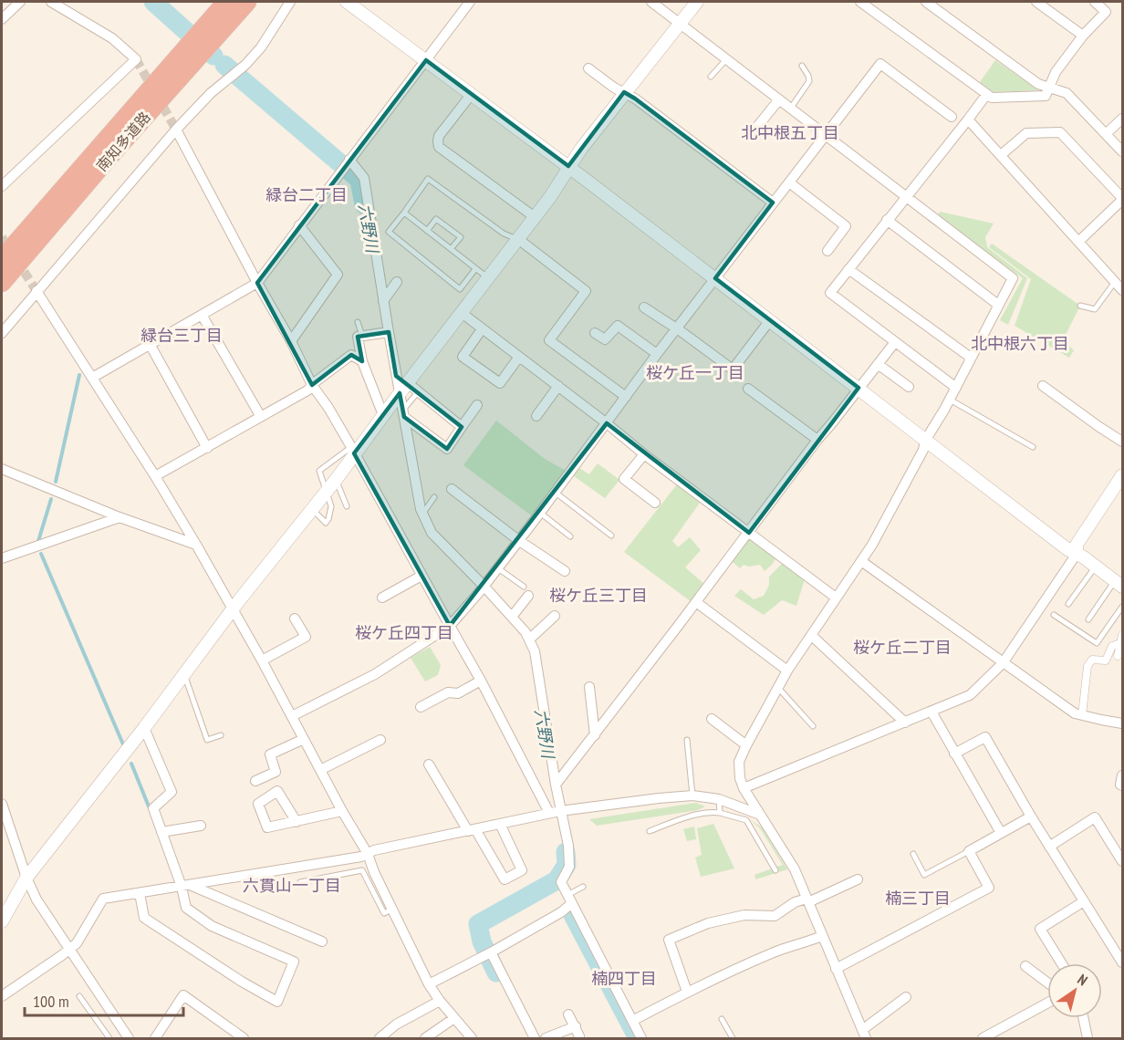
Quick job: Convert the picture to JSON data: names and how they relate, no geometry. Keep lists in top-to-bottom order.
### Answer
{
  "streets": {
    "highway": ["南知多道路"]
  },
  "districts": [
    "北中根五丁目",
    "緑台二丁目",
    "緑台三丁目",
    "北中根六丁目",
    "桜ケ丘一丁目",
    "桜ケ丘三丁目",
    "桜ケ丘四丁目",
    "桜ケ丘二丁目",
    "六貫山一丁目",
    "楠三丁目",
    "楠四丁目"
  ],
  "water": ["六野川"],
  "scale_bar": "100 m",
  "north": "top right"
}
